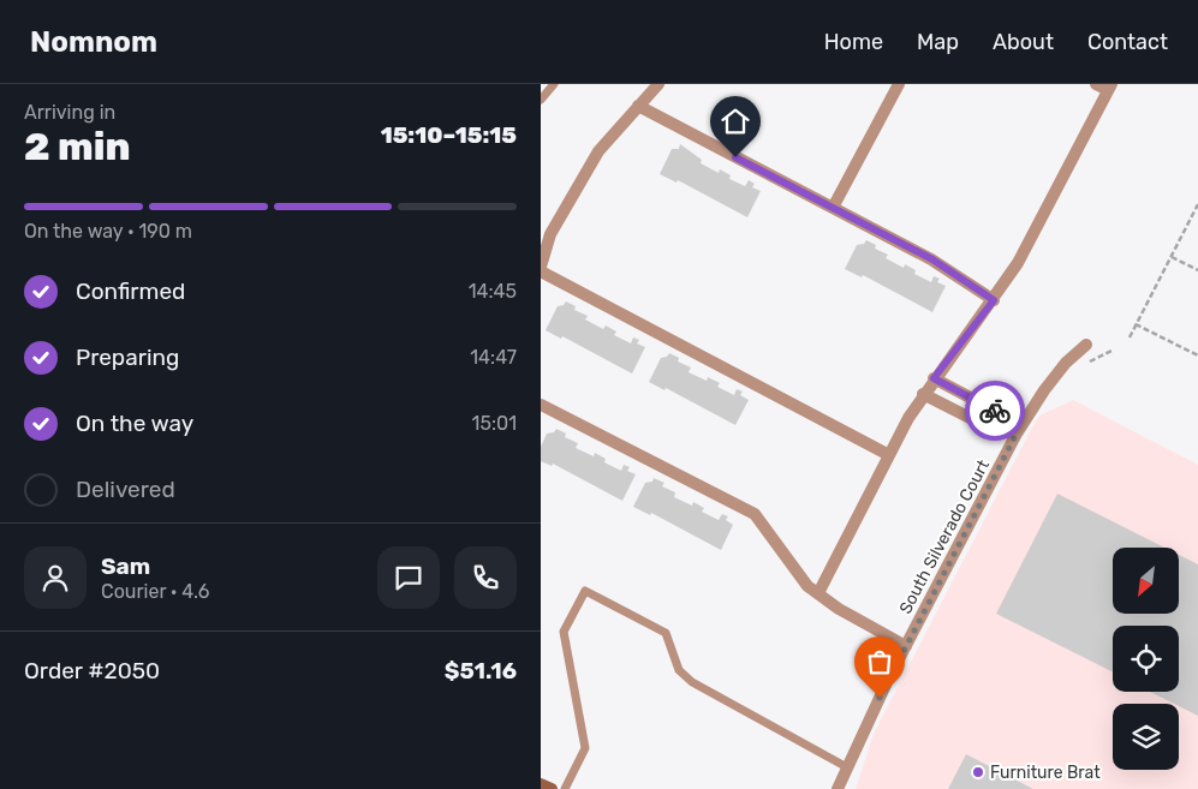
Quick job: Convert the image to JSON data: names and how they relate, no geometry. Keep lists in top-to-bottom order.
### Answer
{
  "streets": {
    "street": ["South Silverado Court"]
  },
  "places": ["Furniture Brat"],
  "north": "bottom left",
  "page": {
    "header": "Nomnom",
    "nav": [
      "Home",
      "Map",
      "About",
      "Contact"
    ],
    "heading": ["2 min", "Arriving in", "15:10–15:15"],
    "panel": [
      "Sam",
      "Courier · 4.6",
      "Order #2050",
      "$51.16"
    ],
    "bar": "On the way · 190 m",
    "list": [
      ["Confirmed", "14:45"],
      ["Preparing", "14:47"],
      ["On the way", "15:01"],
      "Delivered"
    ]
  }
}
